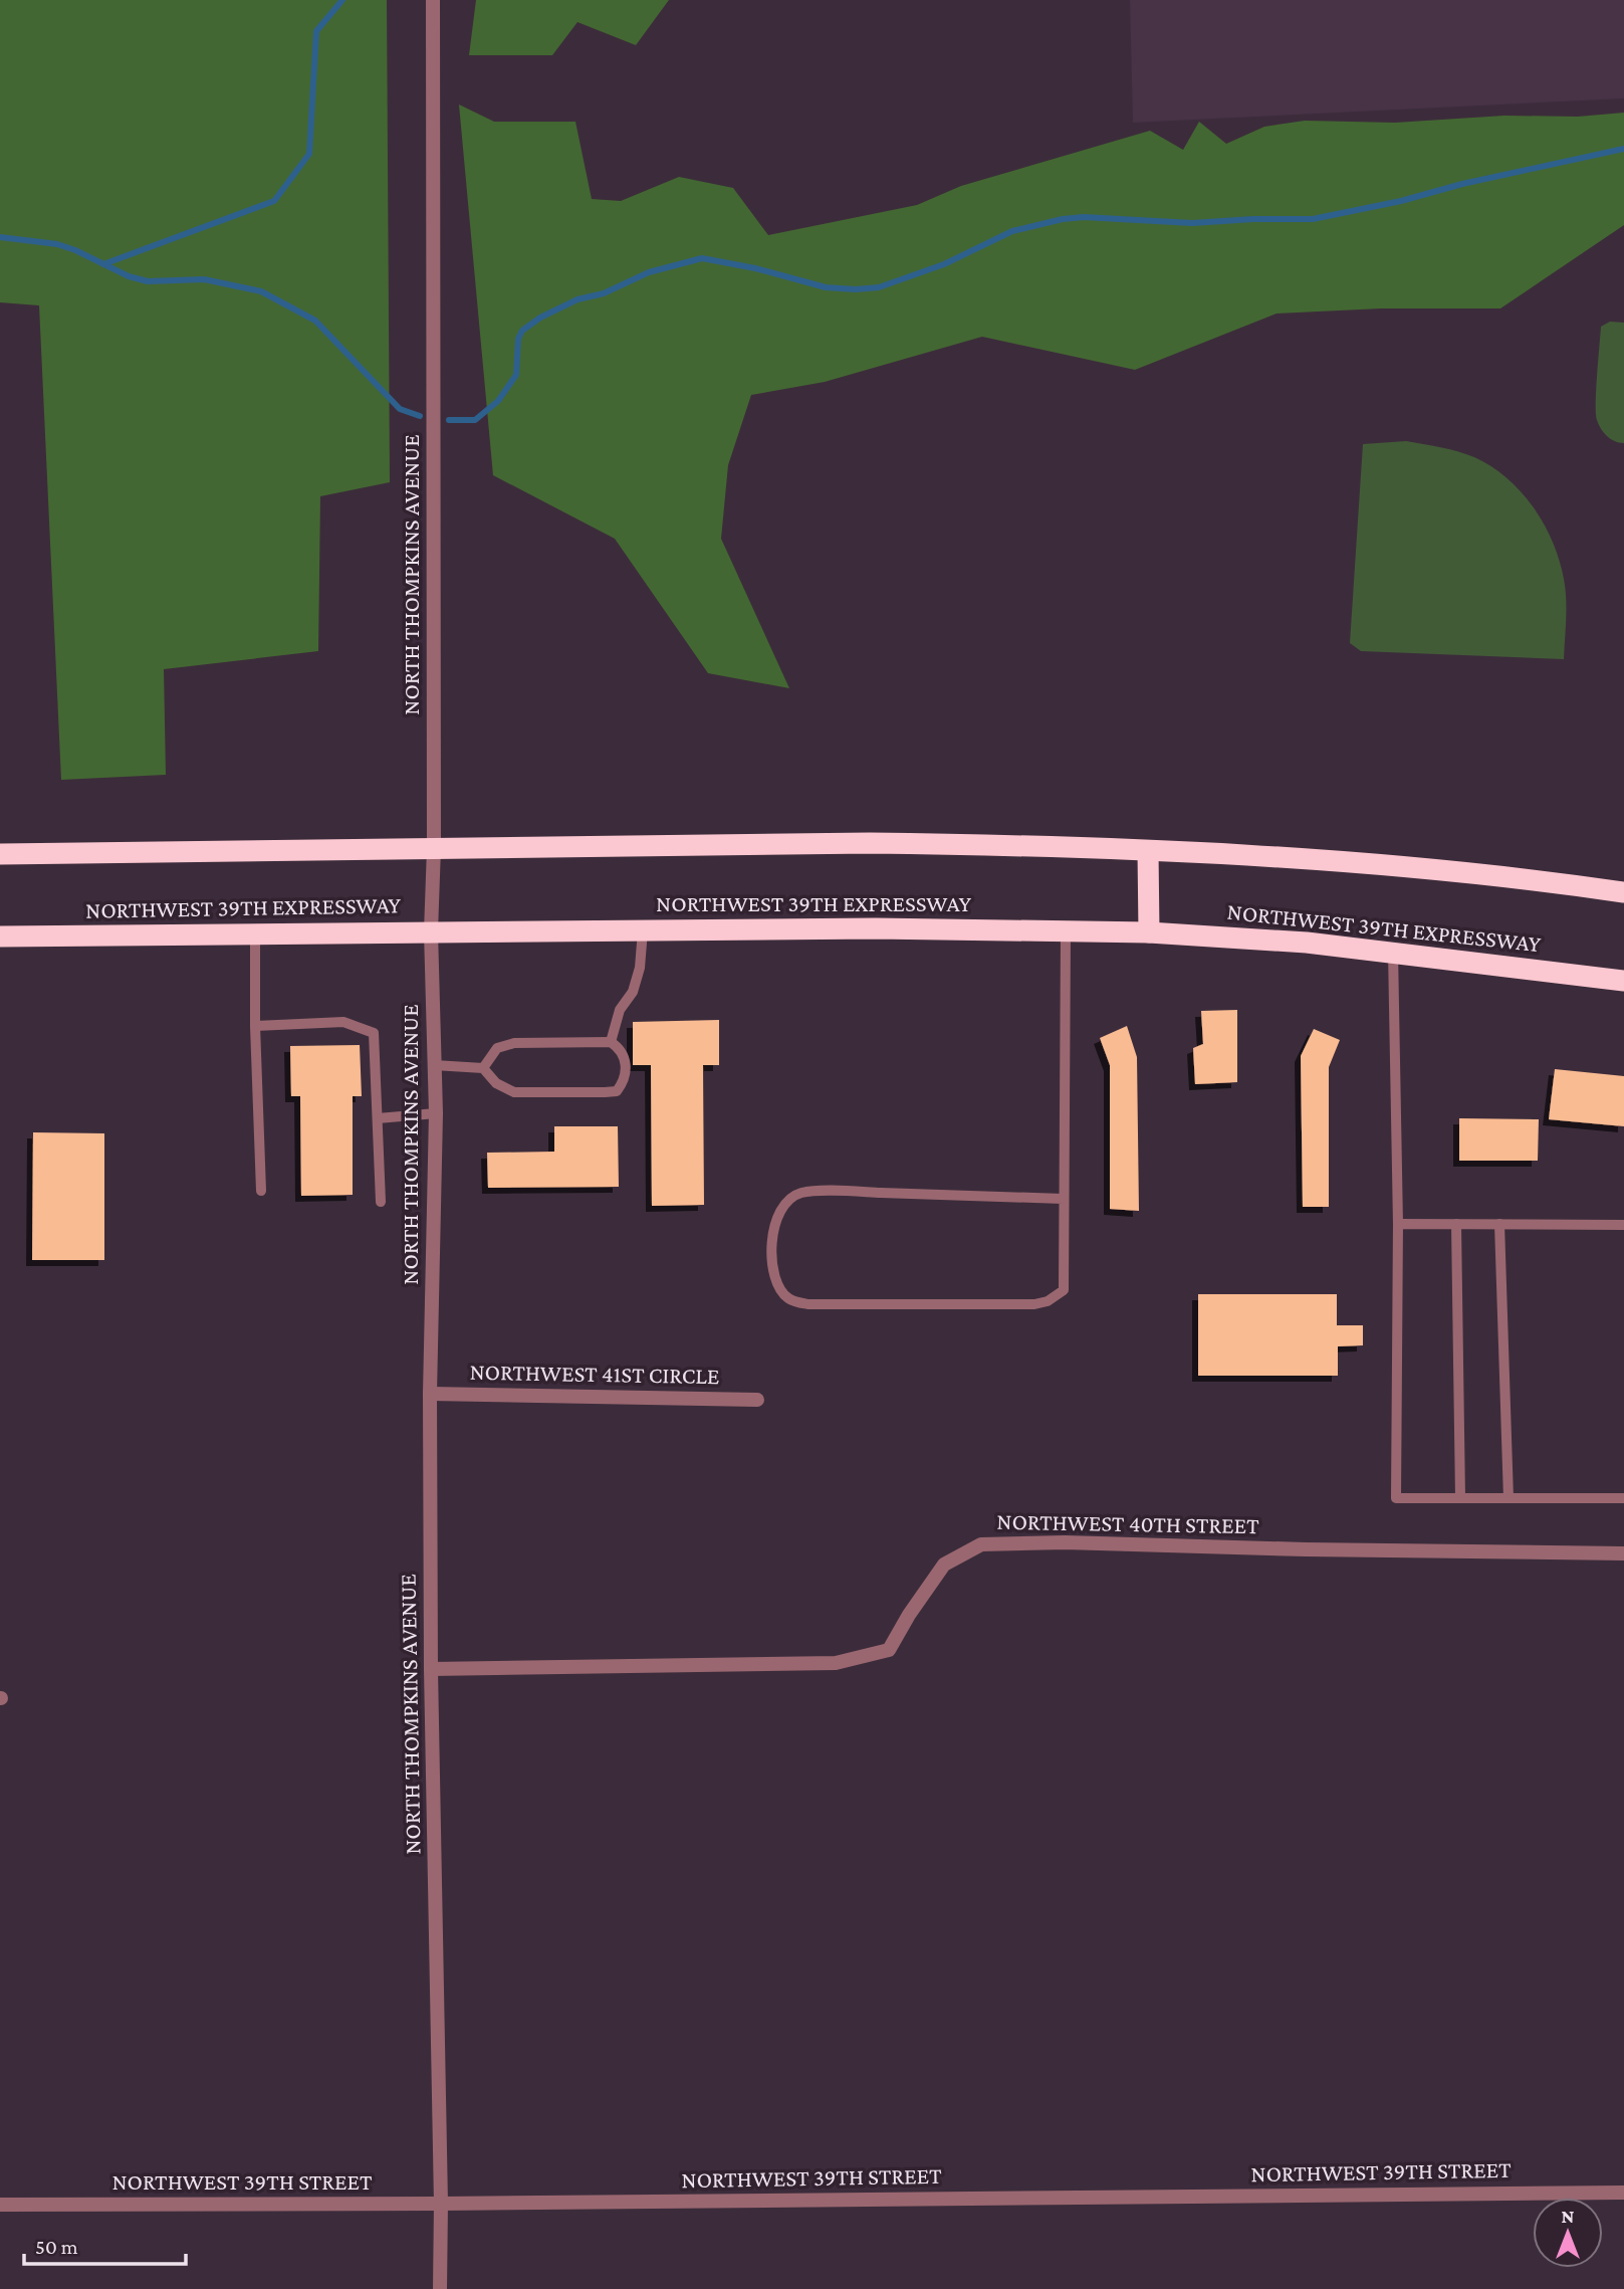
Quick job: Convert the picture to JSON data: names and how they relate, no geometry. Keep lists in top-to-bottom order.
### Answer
{
  "streets": {
    "highway": ["NORTHWEST 39TH EXPRESSWAY"],
    "street": [
      "NORTH THOMPKINS AVENUE",
      "NORTHWEST 41ST CIRCLE",
      "NORTHWEST 40TH STREET",
      "NORTHWEST 39TH STREET"
    ]
  },
  "crossings": [
    ["NORTH THOMPKINS AVENUE", "NORTHWEST 39TH EXPRESSWAY"],
    ["NORTH THOMPKINS AVENUE", "NORTHWEST 41ST CIRCLE"],
    ["NORTH THOMPKINS AVENUE", "NORTHWEST 40TH STREET"],
    ["NORTH THOMPKINS AVENUE", "NORTHWEST 39TH STREET"]
  ],
  "scale_bar": "50 m",
  "north": "top"
}
